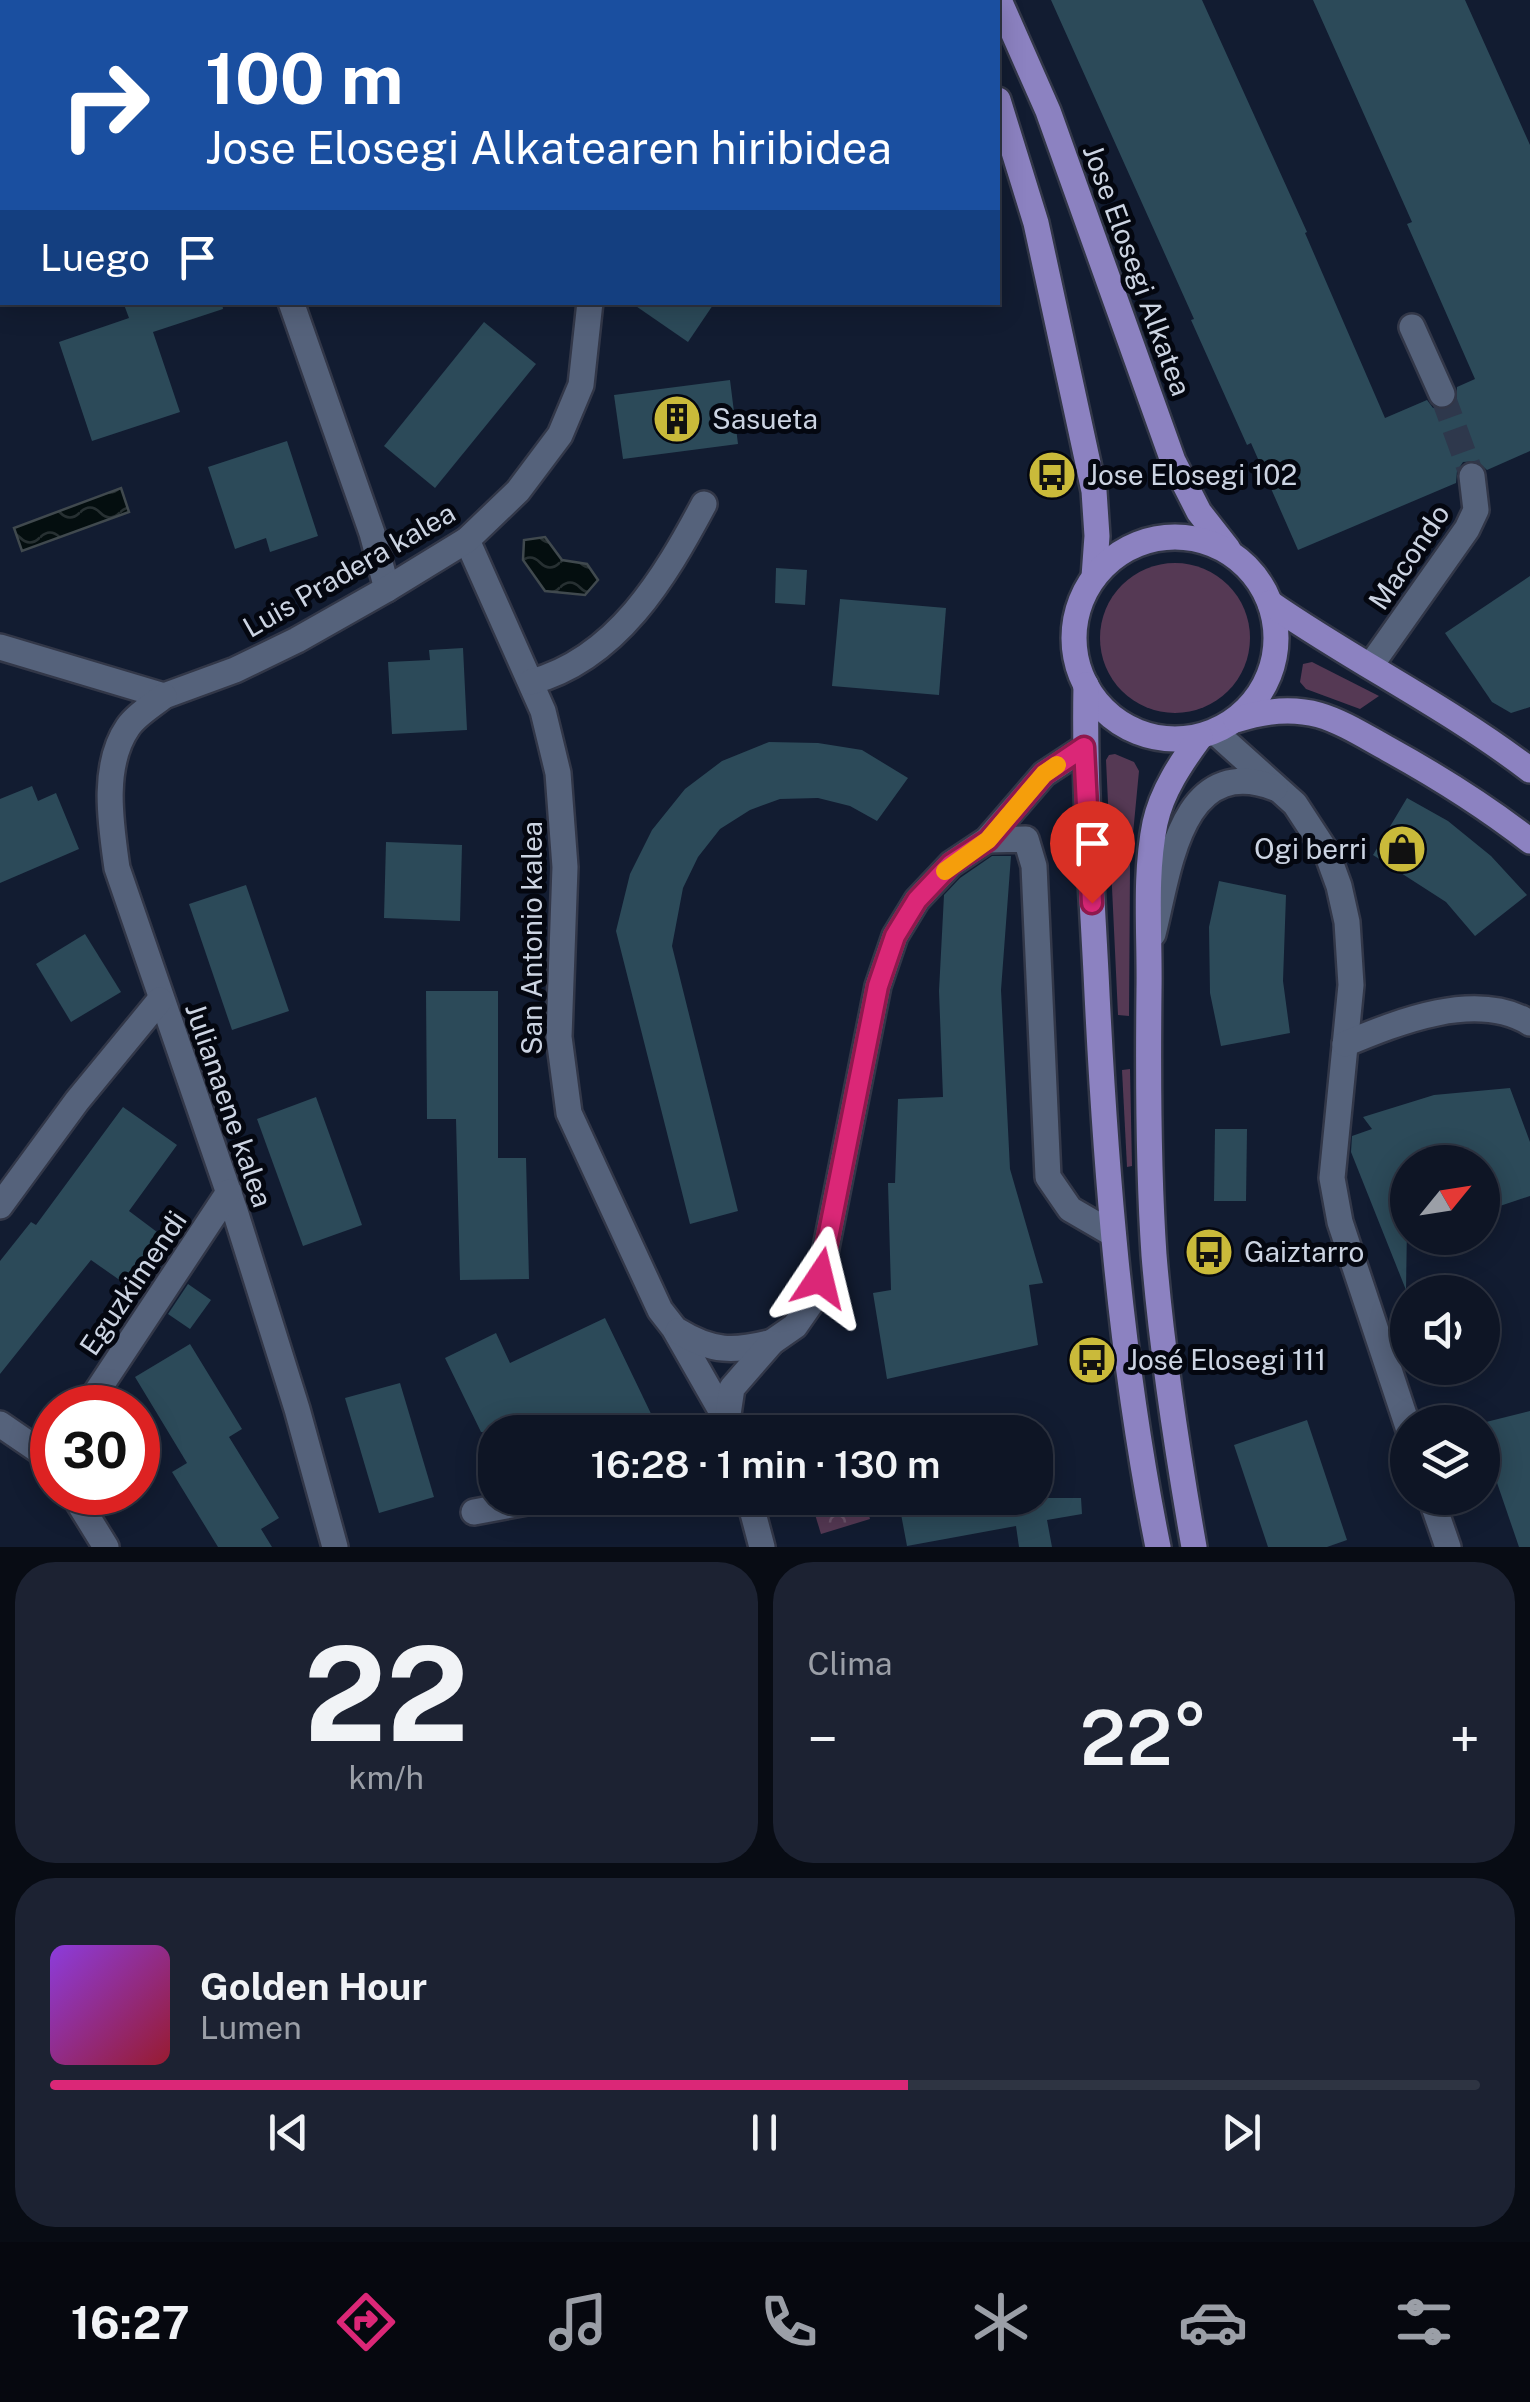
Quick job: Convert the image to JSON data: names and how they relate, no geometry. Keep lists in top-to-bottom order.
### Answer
{
  "streets": {
    "main road": ["Jose Elosegi Alkatea"],
    "street": [
      "Macondo",
      "Luis Pradera kalea",
      "San Antonio kalea",
      "Julianaene kalea",
      "Eguzkimendi"
    ]
  },
  "crossings": [
    ["Luis Pradera kalea", "San Antonio kalea"],
    ["Luis Pradera kalea", "Julianaene kalea"],
    ["Julianaene kalea", "Eguzkimendi"]
  ],
  "places": {
    "building": ["Sasueta"],
    "bus stop": ["Jose Elosegi 102", "Gaiztarro", "José Elosegi 111"],
    "shop": ["Ogi berri"]
  },
  "north": "top right",
  "page": {
    "turn": ["100 m", "Jose Elosegi Alkatearen hiribidea"],
    "then": "Luego",
    "limit": "30",
    "trip": "16:28 · 1 min · 130 m",
    "tile": [
      ["22", "km/h"],
      "Clima"
    ],
    "heat": ["−", "22°", "+"],
    "song": ["Golden Hour", "Lumen"],
    "tabs": "16:27"
  }
}
